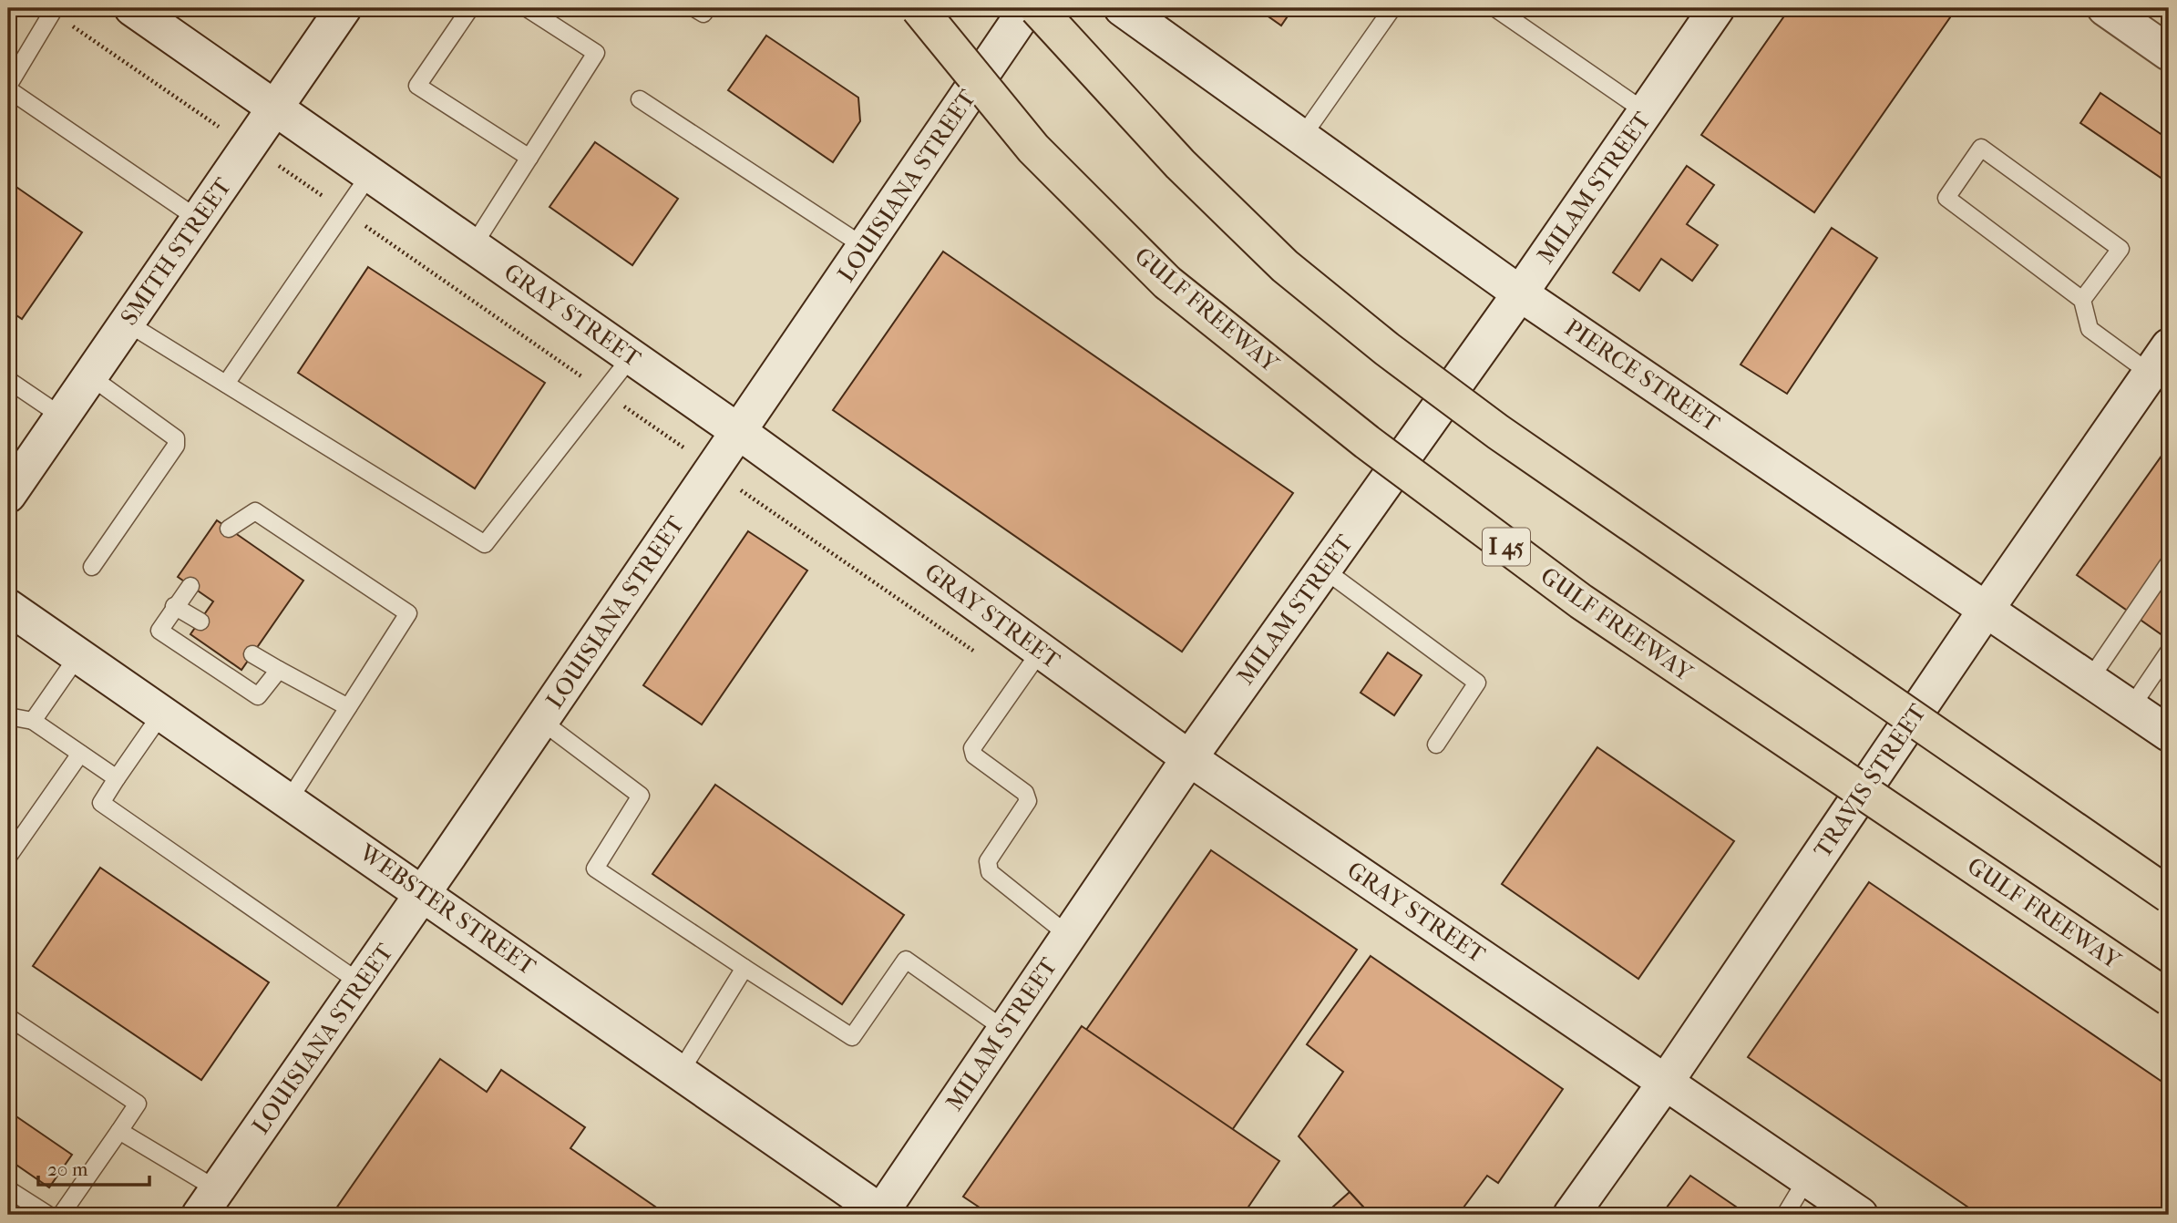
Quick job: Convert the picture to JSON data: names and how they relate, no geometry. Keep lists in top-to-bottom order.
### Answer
{
  "streets": {
    "highway": ["GULF FREEWAY", "I 45"],
    "main road": [
      "LOUISIANA STREET",
      "MILAM STREET",
      "SMITH STREET",
      "GRAY STREET",
      "PIERCE STREET",
      "TRAVIS STREET",
      "WEBSTER STREET"
    ]
  },
  "crossings": [
    ["LOUISIANA STREET", "GRAY STREET"],
    ["LOUISIANA STREET", "WEBSTER STREET"],
    ["MILAM STREET", "GRAY STREET"],
    ["MILAM STREET", "PIERCE STREET"],
    ["MILAM STREET", "WEBSTER STREET"],
    ["SMITH STREET", "GRAY STREET"],
    ["GRAY STREET", "TRAVIS STREET"],
    ["PIERCE STREET", "TRAVIS STREET"]
  ],
  "scale_bar": "20 m"
}
